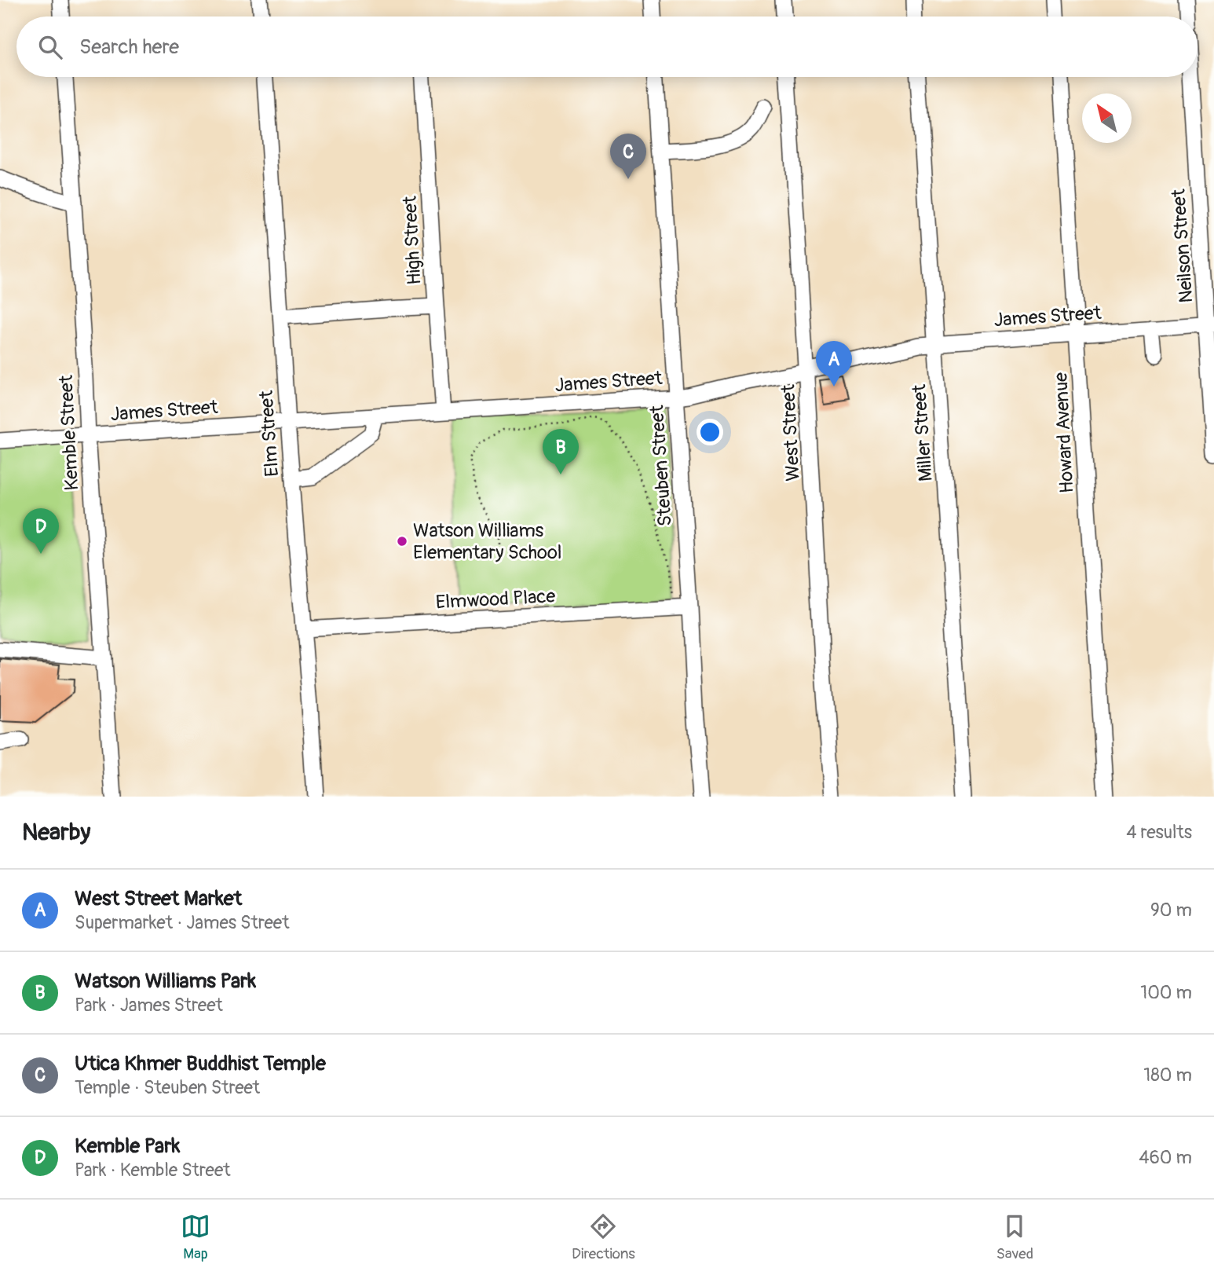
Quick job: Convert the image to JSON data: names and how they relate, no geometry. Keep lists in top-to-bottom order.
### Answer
{
  "streets": {
    "street": [
      "High Street",
      "Neilson Street",
      "James Street",
      "Kemble Street",
      "West Street",
      "Miller Street",
      "Howard Avenue",
      "Elm Street",
      "Steuben Street",
      "Elmwood Place"
    ]
  },
  "crossings": [
    ["High Street", "James Street"],
    ["Neilson Street", "James Street"],
    ["James Street", "Kemble Street"],
    ["James Street", "West Street"],
    ["James Street", "Miller Street"],
    ["James Street", "Howard Avenue"],
    ["James Street", "Elm Street"],
    ["James Street", "Steuben Street"],
    ["Elm Street", "Elmwood Place"],
    ["Steuben Street", "Elmwood Place"]
  ],
  "places": ["Watson Williams Elementary School"],
  "north": "top left",
  "page": {
    "search": "Search here",
    "pins": [
      "C",
      "A",
      "B",
      "D"
    ],
    "heading": ["Nearby", "4 results"],
    "list": [
      {
        "mark": "A",
        "name": "West Street Market",
        "note": "Supermarket · James Street",
        "value": "90 m"
      },
      {
        "mark": "B",
        "name": "Watson Williams Park",
        "note": "Park · James Street",
        "value": "100 m"
      },
      {
        "mark": "C",
        "name": "Utica Khmer Buddhist Temple",
        "note": "Temple · Steuben Street",
        "value": "180 m"
      },
      {
        "mark": "D",
        "name": "Kemble Park",
        "note": "Park · Kemble Street",
        "value": "460 m"
      }
    ],
    "nav": ["Map", "Directions", "Saved"]
  }
}
